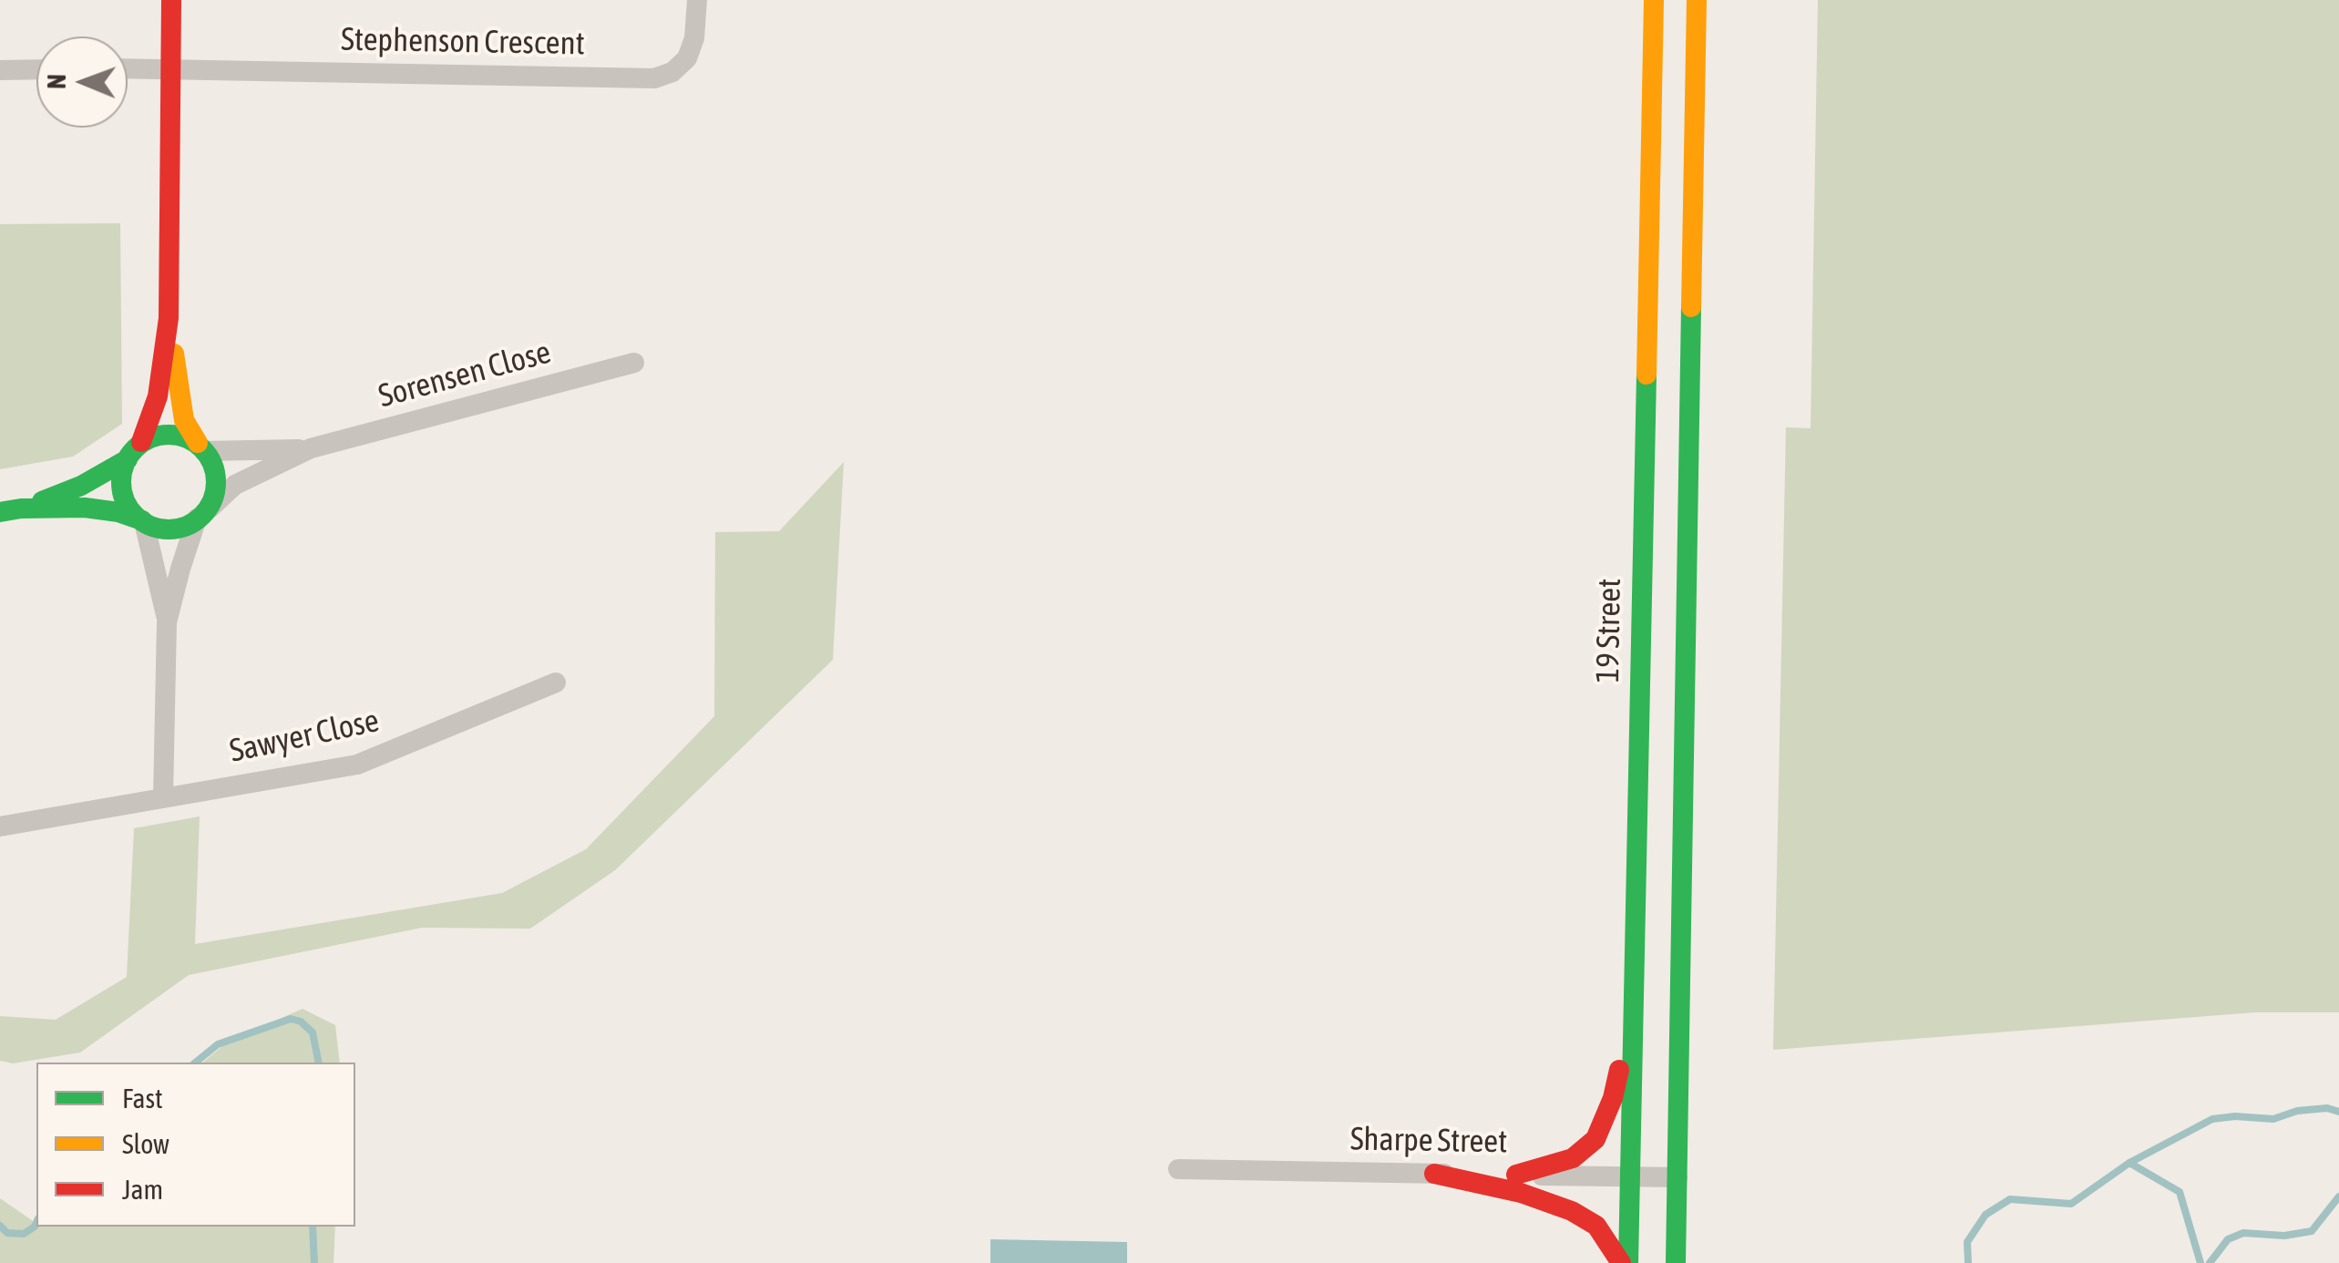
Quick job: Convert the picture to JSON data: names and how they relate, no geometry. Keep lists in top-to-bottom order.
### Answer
{
  "streets": {
    "main road": ["19 Street"],
    "street": [
      "Stephenson Crescent",
      "Sorensen Close",
      "Sawyer Close",
      "Sharpe Street"
    ]
  },
  "crossings": [
    ["19 Street", "Sharpe Street"]
  ],
  "legend": ["Fast", "Slow", "Jam"],
  "north": "left"
}
